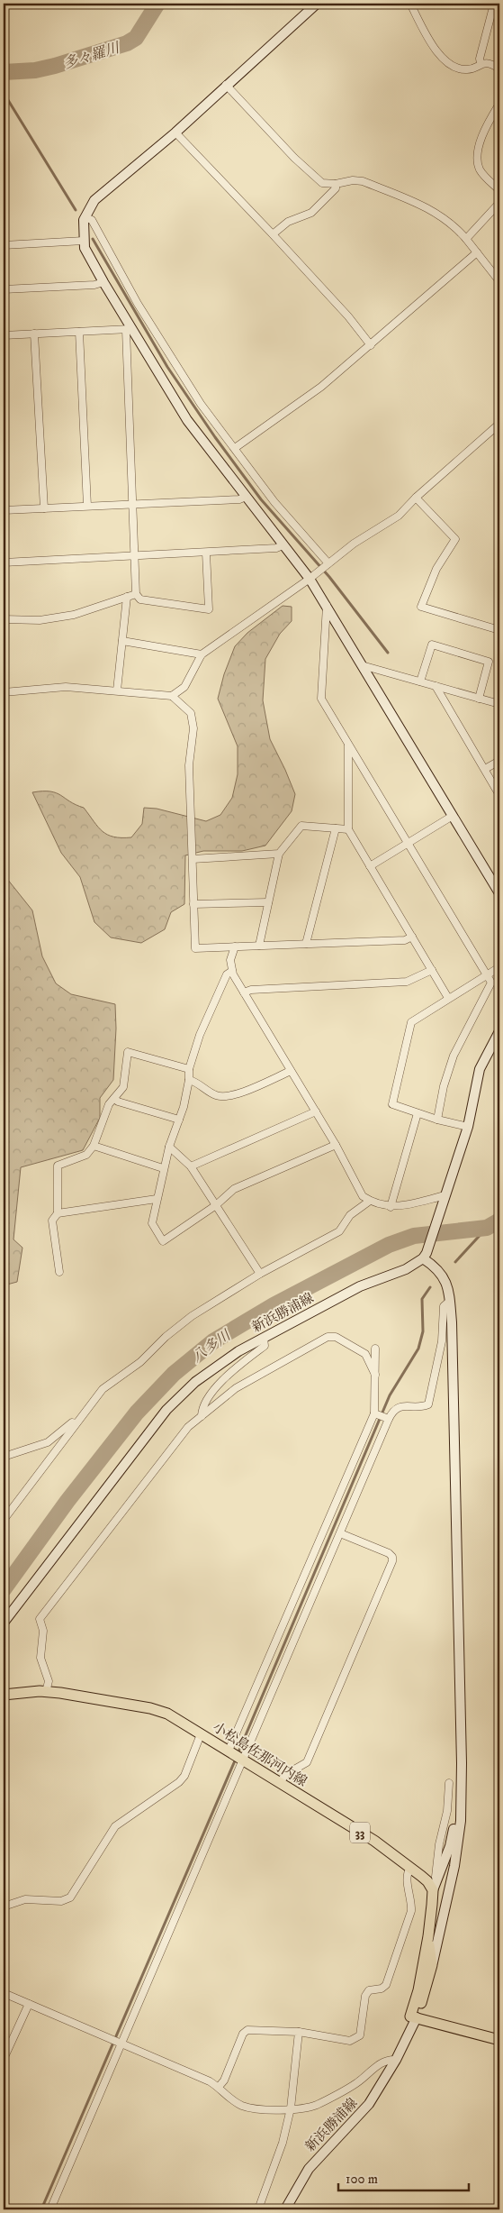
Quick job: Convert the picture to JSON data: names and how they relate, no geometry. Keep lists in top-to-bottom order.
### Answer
{
  "streets": {
    "main road": ["小松島佐那河内線", "33"],
    "street": ["新浜勝浦線"]
  },
  "water": ["多々羅川", "八多川"],
  "scale_bar": "100 m"
}
